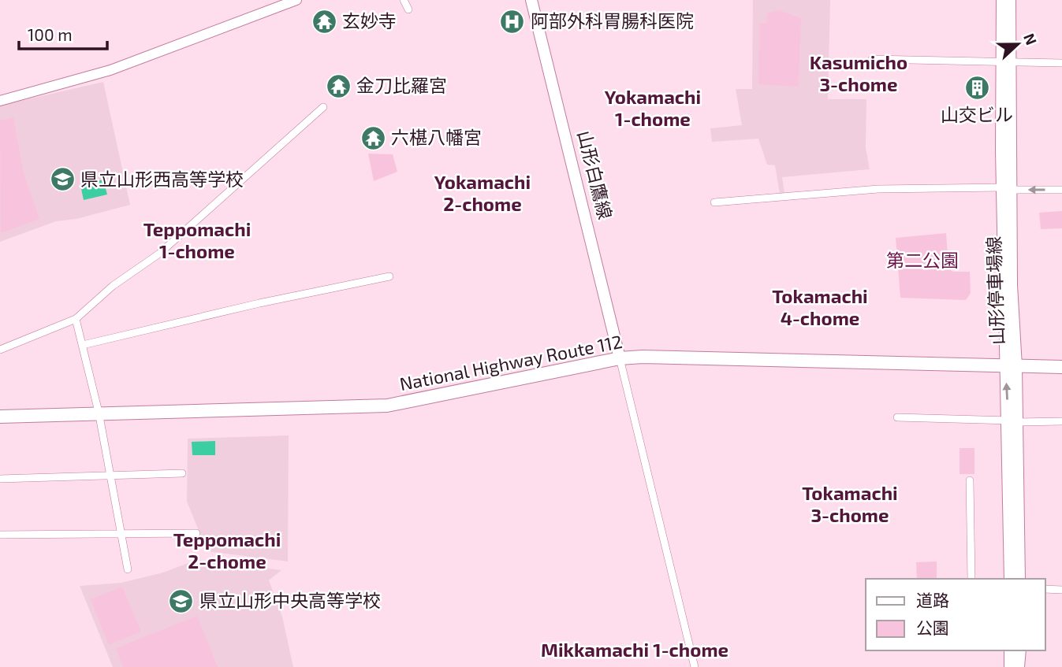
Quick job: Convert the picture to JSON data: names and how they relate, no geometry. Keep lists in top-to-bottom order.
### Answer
{
  "streets": {
    "highway": ["National Highway Route 112"],
    "main road": ["山形白鷹線", "山形停車場線"]
  },
  "crossings": [
    ["山形白鷹線", "National Highway Route 112"],
    ["山形停車場線", "National Highway Route 112"]
  ],
  "districts": [
    "Kasumicho 3-chome",
    "Yokamachi 1-chome",
    "Yokamachi 2-chome",
    "Teppomachi 1-chome",
    "Tokamachi 4-chome",
    "Tokamachi 3-chome",
    "Teppomachi 2-chome",
    "Mikkamachi 1-chome"
  ],
  "parks": ["第二公園"],
  "places": {
    "temple": ["玄妙寺", "金刀比羅宮", "六椹八幡宮"],
    "hospital": ["阿部外科胃腸科医院"],
    "building": ["山交ビル"],
    "school or university": ["県立山形西高等学校", "県立山形中央高等学校"]
  },
  "legend": ["道路", "公園"],
  "scale_bar": "100 m",
  "north": "right"
}
